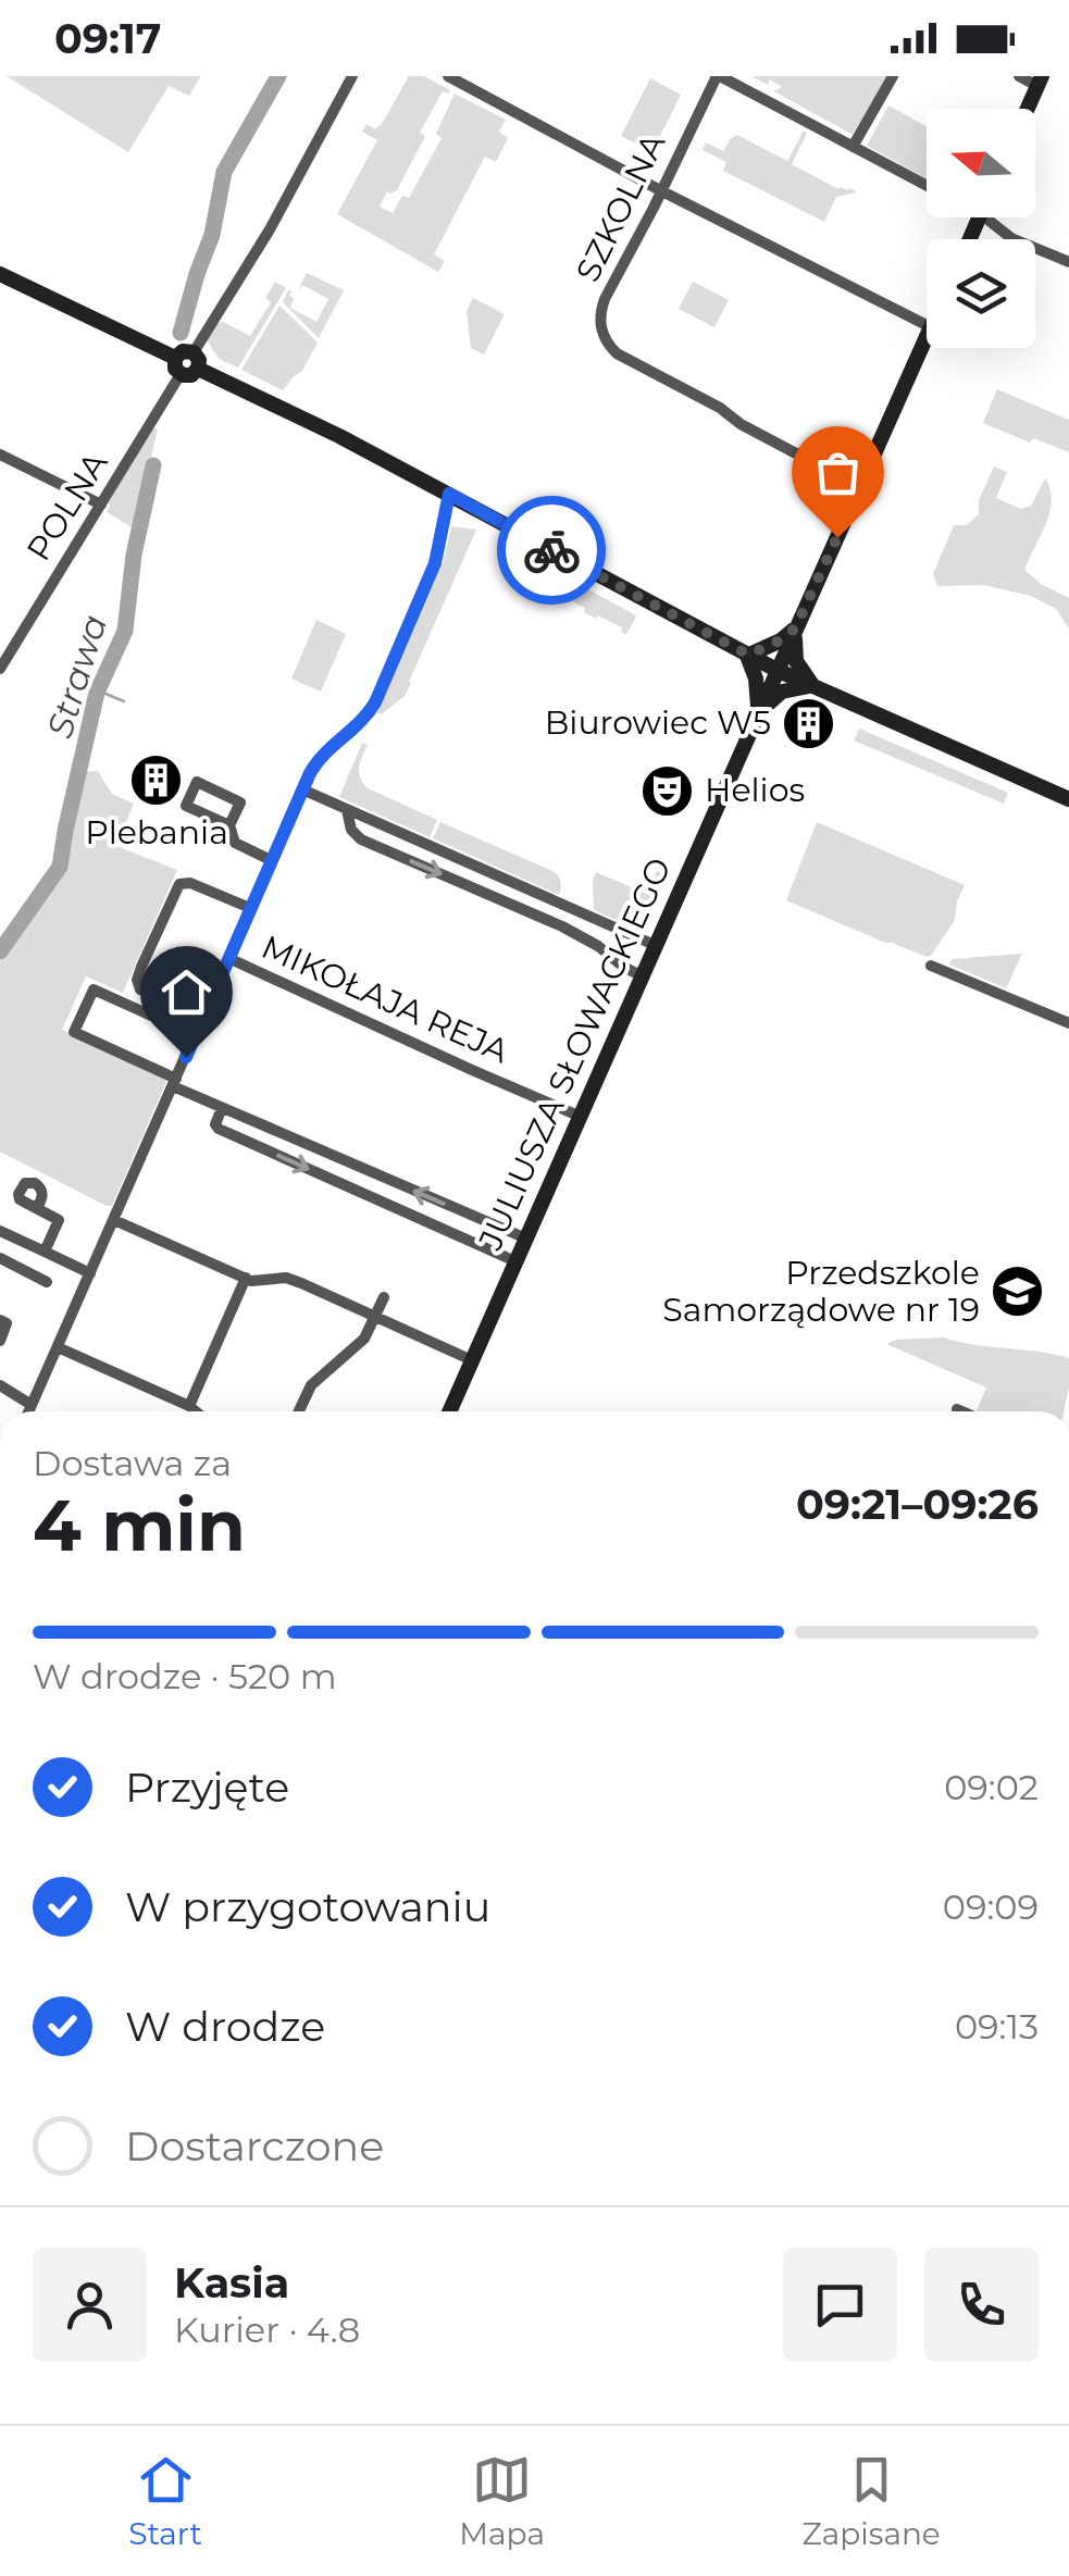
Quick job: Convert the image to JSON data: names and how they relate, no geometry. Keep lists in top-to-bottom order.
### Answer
{
  "streets": {
    "street": [
      "SZKOLNA",
      "POLNA",
      "MIKOŁAJA REJA",
      "JULIUSZA SŁOWACKIEGO"
    ]
  },
  "crossings": [
    ["MIKOŁAJA REJA", "JULIUSZA SŁOWACKIEGO"]
  ],
  "water": ["Strawa"],
  "places": {
    "building": ["Biurowiec W5", "Plebania"],
    "theatre": ["Helios"],
    "school or university": ["Przedszkole Samorządowe nr 19"]
  },
  "north": "left",
  "page": {
    "status": "09:17",
    "heading": ["4 min", "Dostawa za", "09:21–09:26"],
    "panel": ["Kasia", "Kurier · 4.8"],
    "bar": "W drodze · 520 m",
    "list": [
      ["Przyjęte", "09:02"],
      ["W przygotowaniu", "09:09"],
      ["W drodze", "09:13"],
      "Dostarczone"
    ],
    "tabs": ["Start", "Mapa", "Zapisane"]
  }
}
